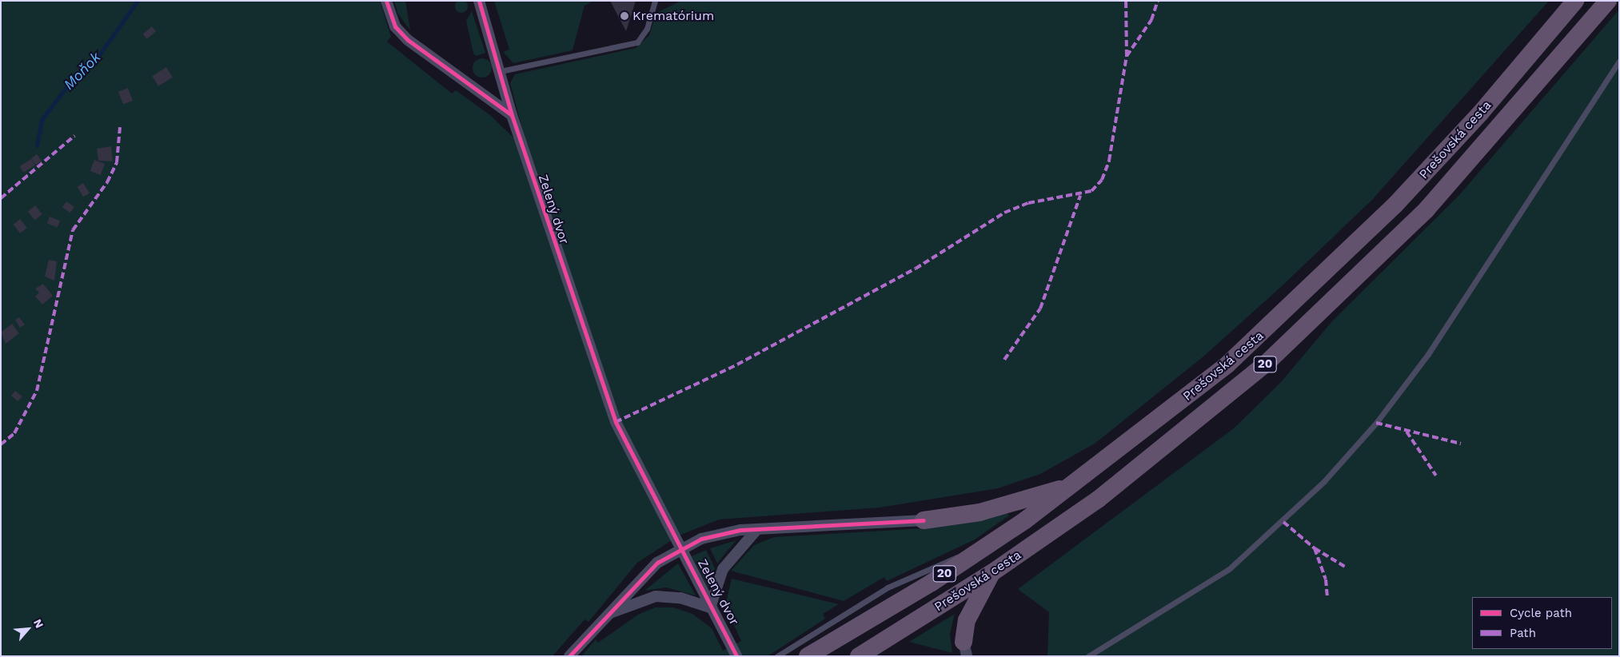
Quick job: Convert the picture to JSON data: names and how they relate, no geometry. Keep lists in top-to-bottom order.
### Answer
{
  "streets": {
    "highway": ["Prešovská cesta", "20"],
    "street": ["Zelený dvor"]
  },
  "water": ["Moňok"],
  "places": ["Krematórium"],
  "legend": ["Cycle path", "Path"],
  "north": "top right"
}
